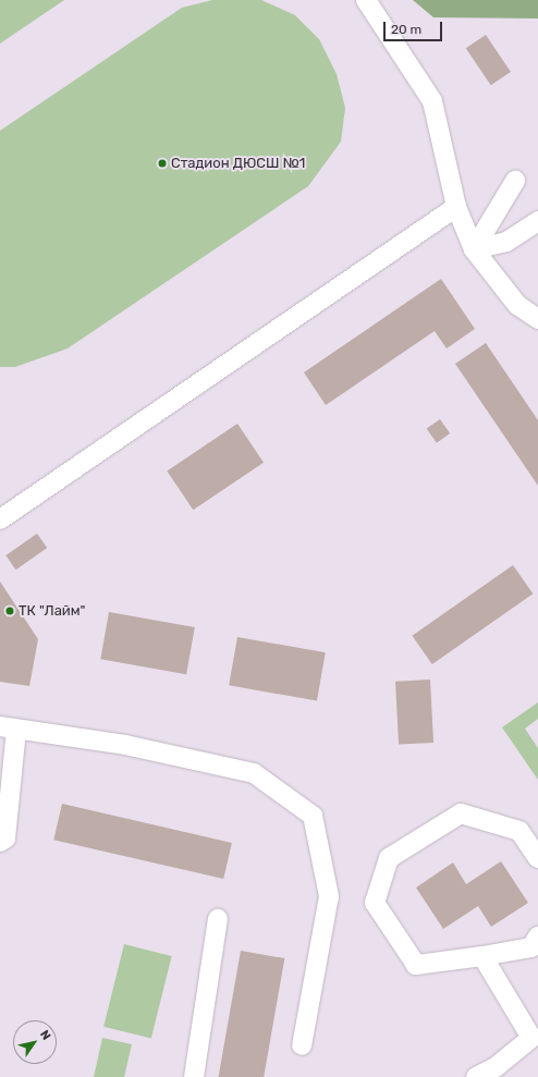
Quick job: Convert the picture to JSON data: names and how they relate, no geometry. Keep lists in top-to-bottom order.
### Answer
{
  "places": ["Стадион ДЮСШ №1", "ТК \"Лайм\""],
  "scale_bar": "20 m",
  "north": "top right"
}
